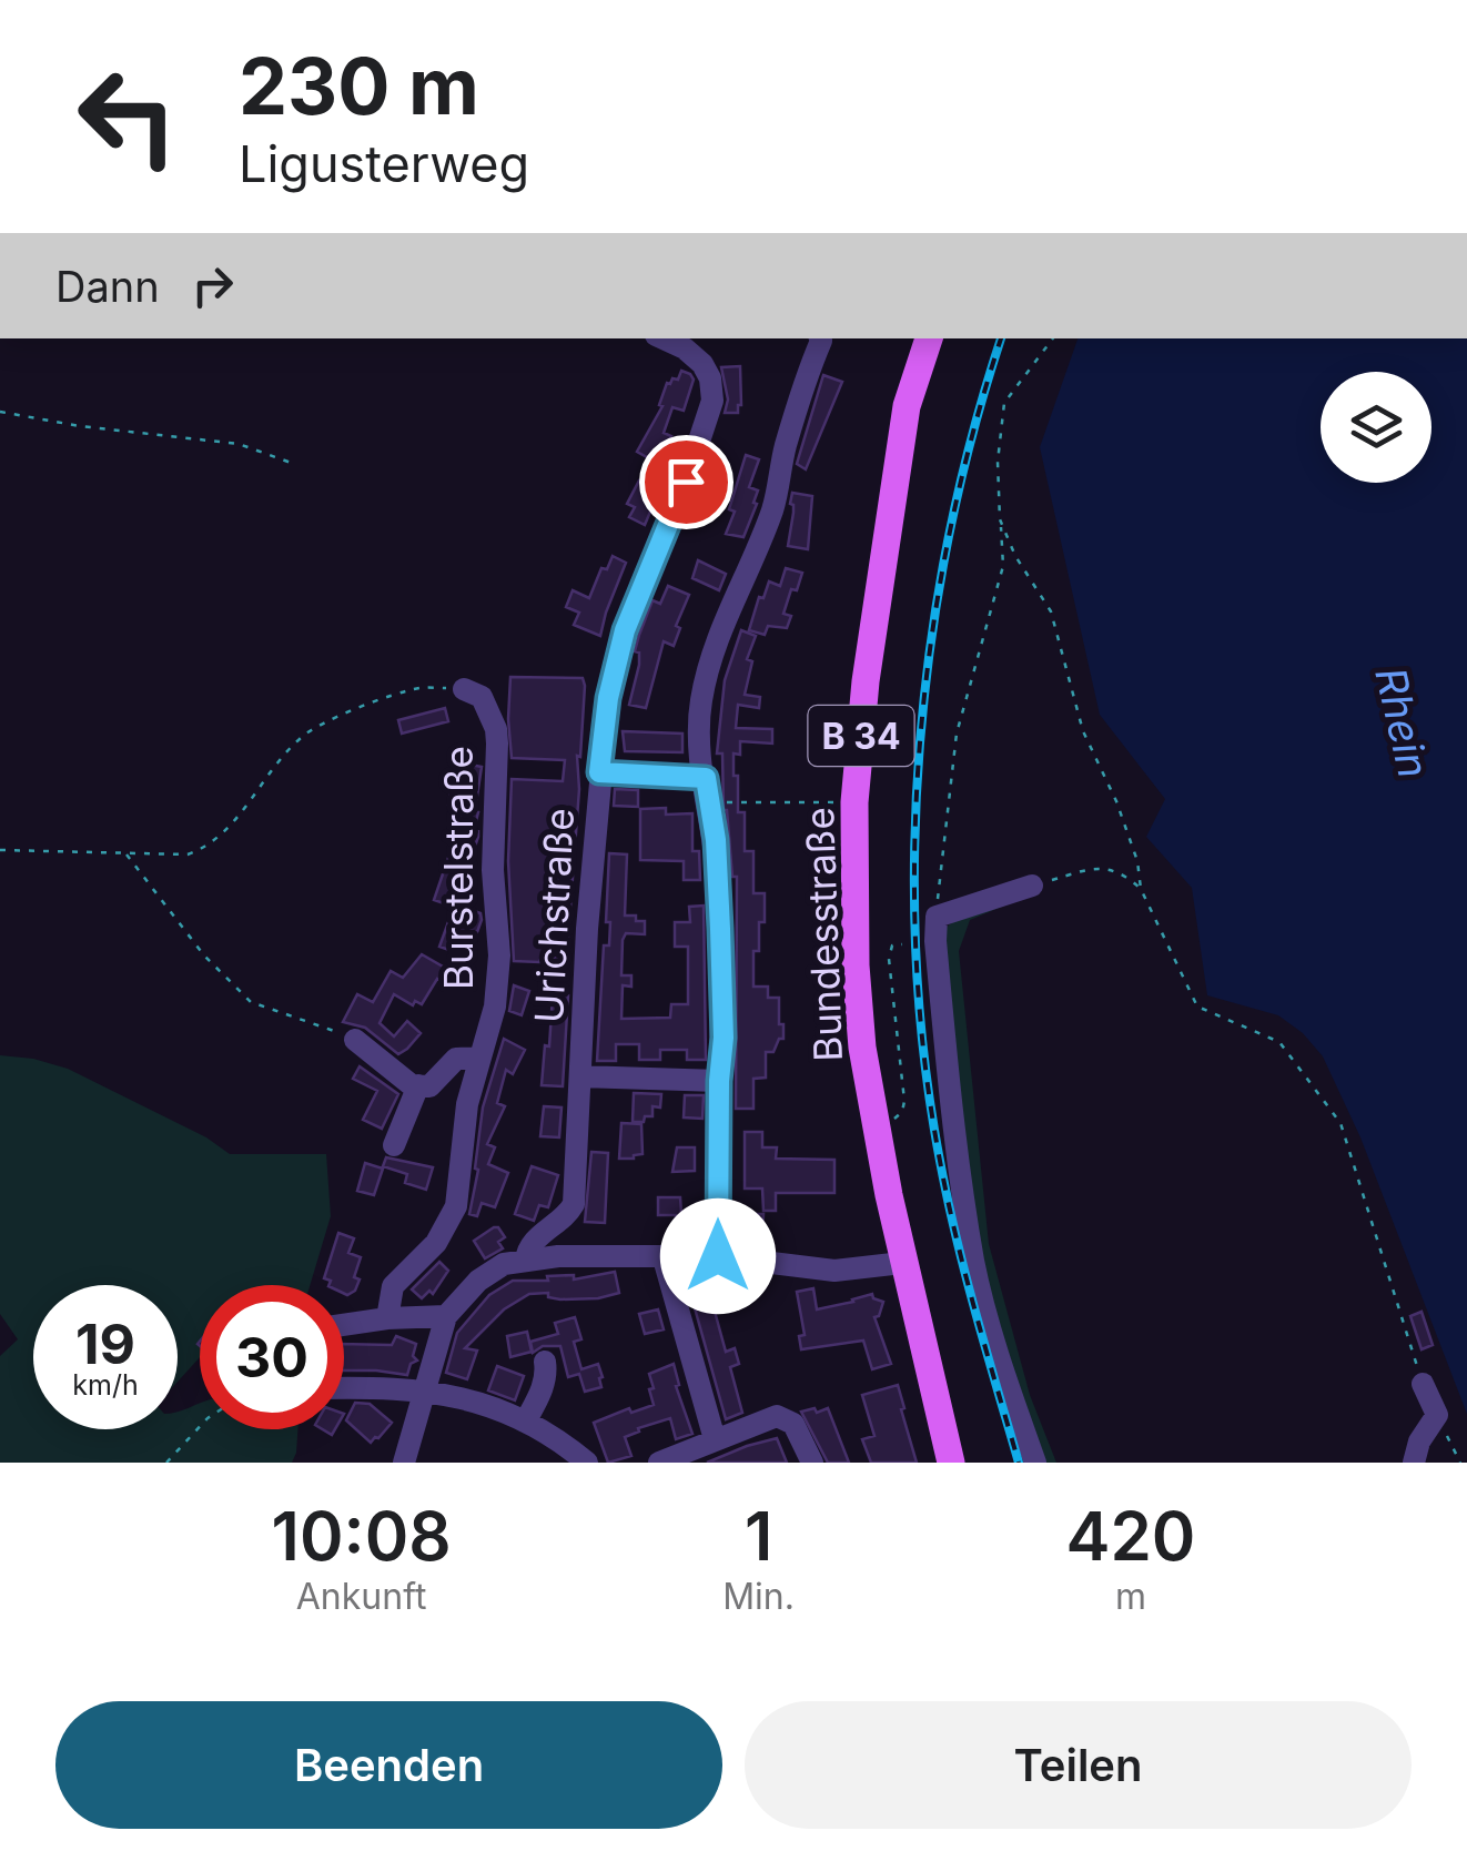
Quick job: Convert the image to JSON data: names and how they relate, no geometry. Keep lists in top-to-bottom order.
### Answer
{
  "streets": {
    "main road": ["B 34", "Bundesstraße"],
    "street": ["Burstelstraße", "Urichstraße"]
  },
  "water": ["Rhein"],
  "page": {
    "turn": ["230 m", "Ligusterweg"],
    "then": "Dann",
    "speed": "19 km/h",
    "limit": "30",
    "eta": [
      "10:08",
      "Ankunft",
      "1",
      "Min.",
      "420",
      "m"
    ],
    "buttons": ["Beenden", "Teilen"]
  }
}
